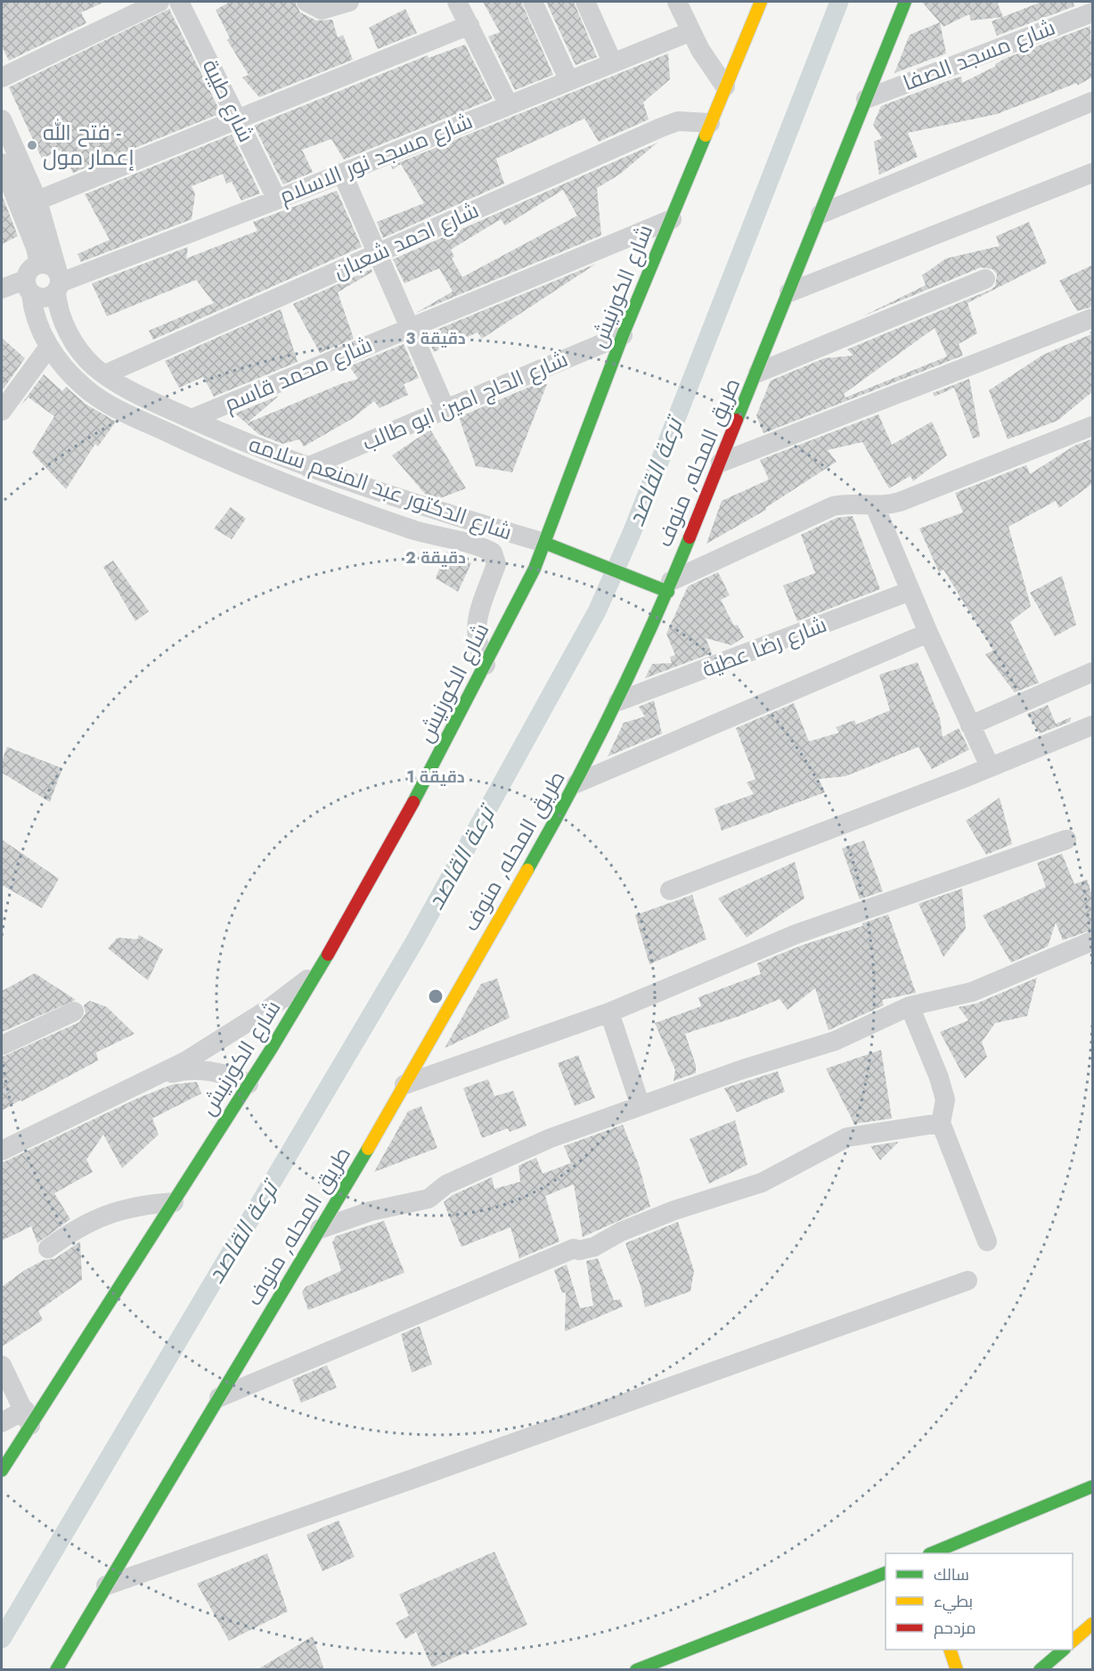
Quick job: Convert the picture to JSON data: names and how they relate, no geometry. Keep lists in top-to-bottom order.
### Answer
{
  "streets": {
    "main road": ["شارع الكورنيش", "طريق المحله, منوف"],
    "street": [
      "شارع مسجد الصفا",
      "شارع طيبة",
      "شارع مسجد نور الاسلام",
      "شارع احمد شعبان",
      "شارع محمد قاسم",
      "شارع الحاج امين ابو طالب",
      "شارع الدكتور عبد المنعم سلامه",
      "شارع رضا عطية"
    ]
  },
  "crossings": [
    ["شارع مسجد الصفا", "طريق المحله, منوف"],
    ["شارع طيبة", "شارع مسجد نور الاسلام"],
    ["شارع مسجد نور الاسلام", "شارع الدكتور عبد المنعم سلامه"],
    ["شارع احمد شعبان", "شارع الكورنيش"],
    ["شارع احمد شعبان", "شارع الدكتور عبد المنعم سلامه"],
    ["شارع الكورنيش", "شارع محمد قاسم"],
    ["شارع الكورنيش", "شارع الحاج امين ابو طالب"],
    ["شارع الكورنيش", "شارع الدكتور عبد المنعم سلامه"],
    ["شارع محمد قاسم", "شارع الدكتور عبد المنعم سلامه"],
    ["شارع الحاج امين ابو طالب", "شارع الدكتور عبد المنعم سلامه"],
    ["طريق المحله, منوف", "شارع رضا عطية"]
  ],
  "water": ["ترعة القاصد"],
  "places": ["فتح الله - إعمار مول"],
  "legend": ["سالك", "بطيء", "مزدحم"],
  "rings": ["3 دقيقة", "2 دقيقة", "1 دقيقة"]
}
